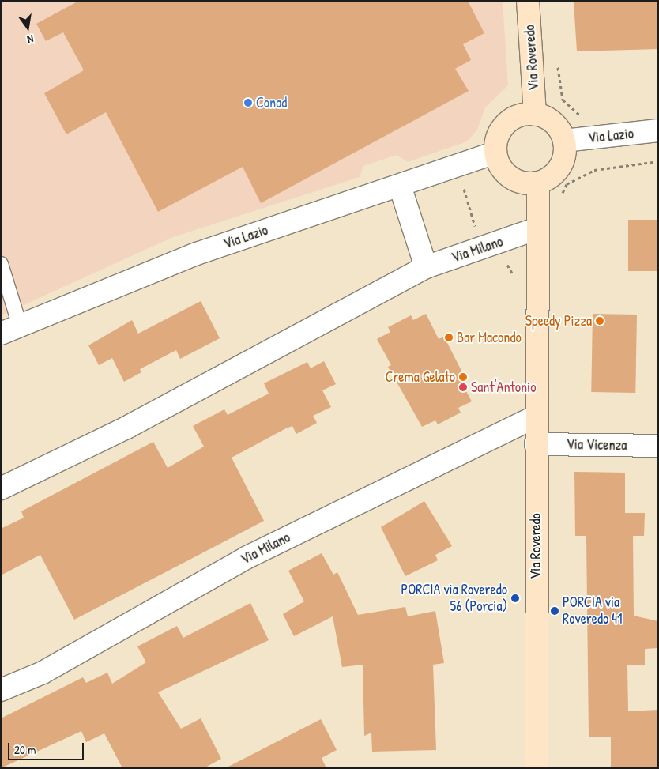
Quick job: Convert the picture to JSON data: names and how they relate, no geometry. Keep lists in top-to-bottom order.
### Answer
{
  "streets": {
    "main road": ["Via Roveredo"],
    "street": ["Via Lazio", "Via Milano", "Via Vicenza"]
  },
  "crossings": [
    ["Via Roveredo", "Via Lazio"],
    ["Via Roveredo", "Via Milano"],
    ["Via Roveredo", "Via Vicenza"]
  ],
  "places": [
    "Conad",
    "Speedy Pizza",
    "Bar Macondo",
    "Crema Gelato",
    "Sant'Antonio",
    "PORCIA via Roveredo 56 (Porcia)",
    "PORCIA via Roveredo 41"
  ],
  "scale_bar": "20 m",
  "north": "bottom"
}
